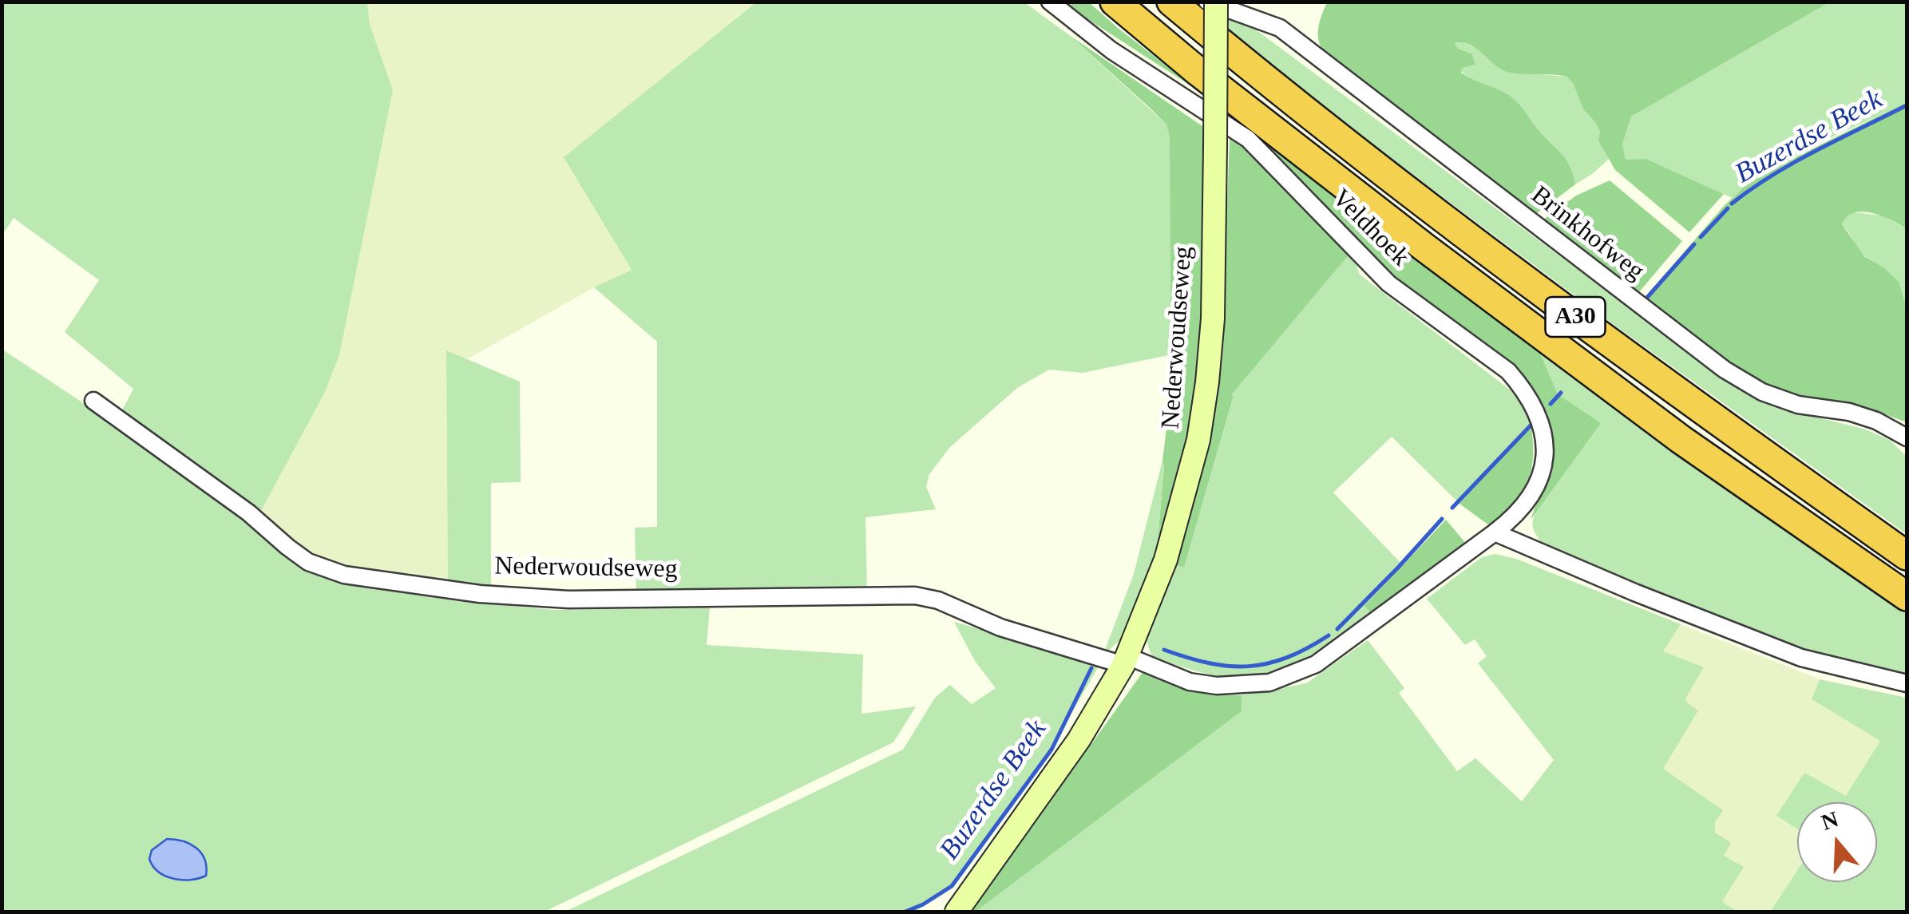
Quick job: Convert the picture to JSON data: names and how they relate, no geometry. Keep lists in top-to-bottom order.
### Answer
{
  "streets": {
    "highway": ["A30"],
    "street": ["Veldhoek", "Brinkhofweg", "Nederwoudseweg"]
  },
  "crossings": [
    ["Veldhoek", "Nederwoudseweg"]
  ],
  "water": ["Buzerdse Beek"],
  "north": "top"
}
